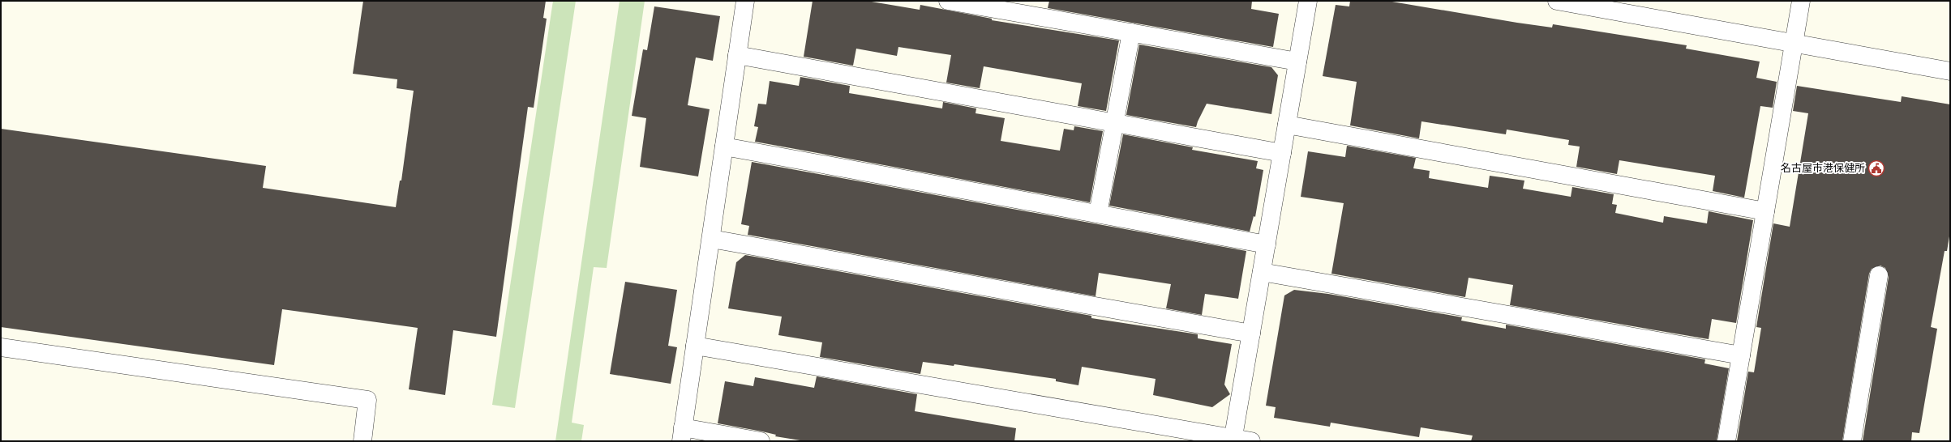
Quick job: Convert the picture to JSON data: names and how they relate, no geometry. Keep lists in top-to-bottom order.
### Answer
{
  "places": {
    "public building": ["名古屋市港保健所"]
  }
}
